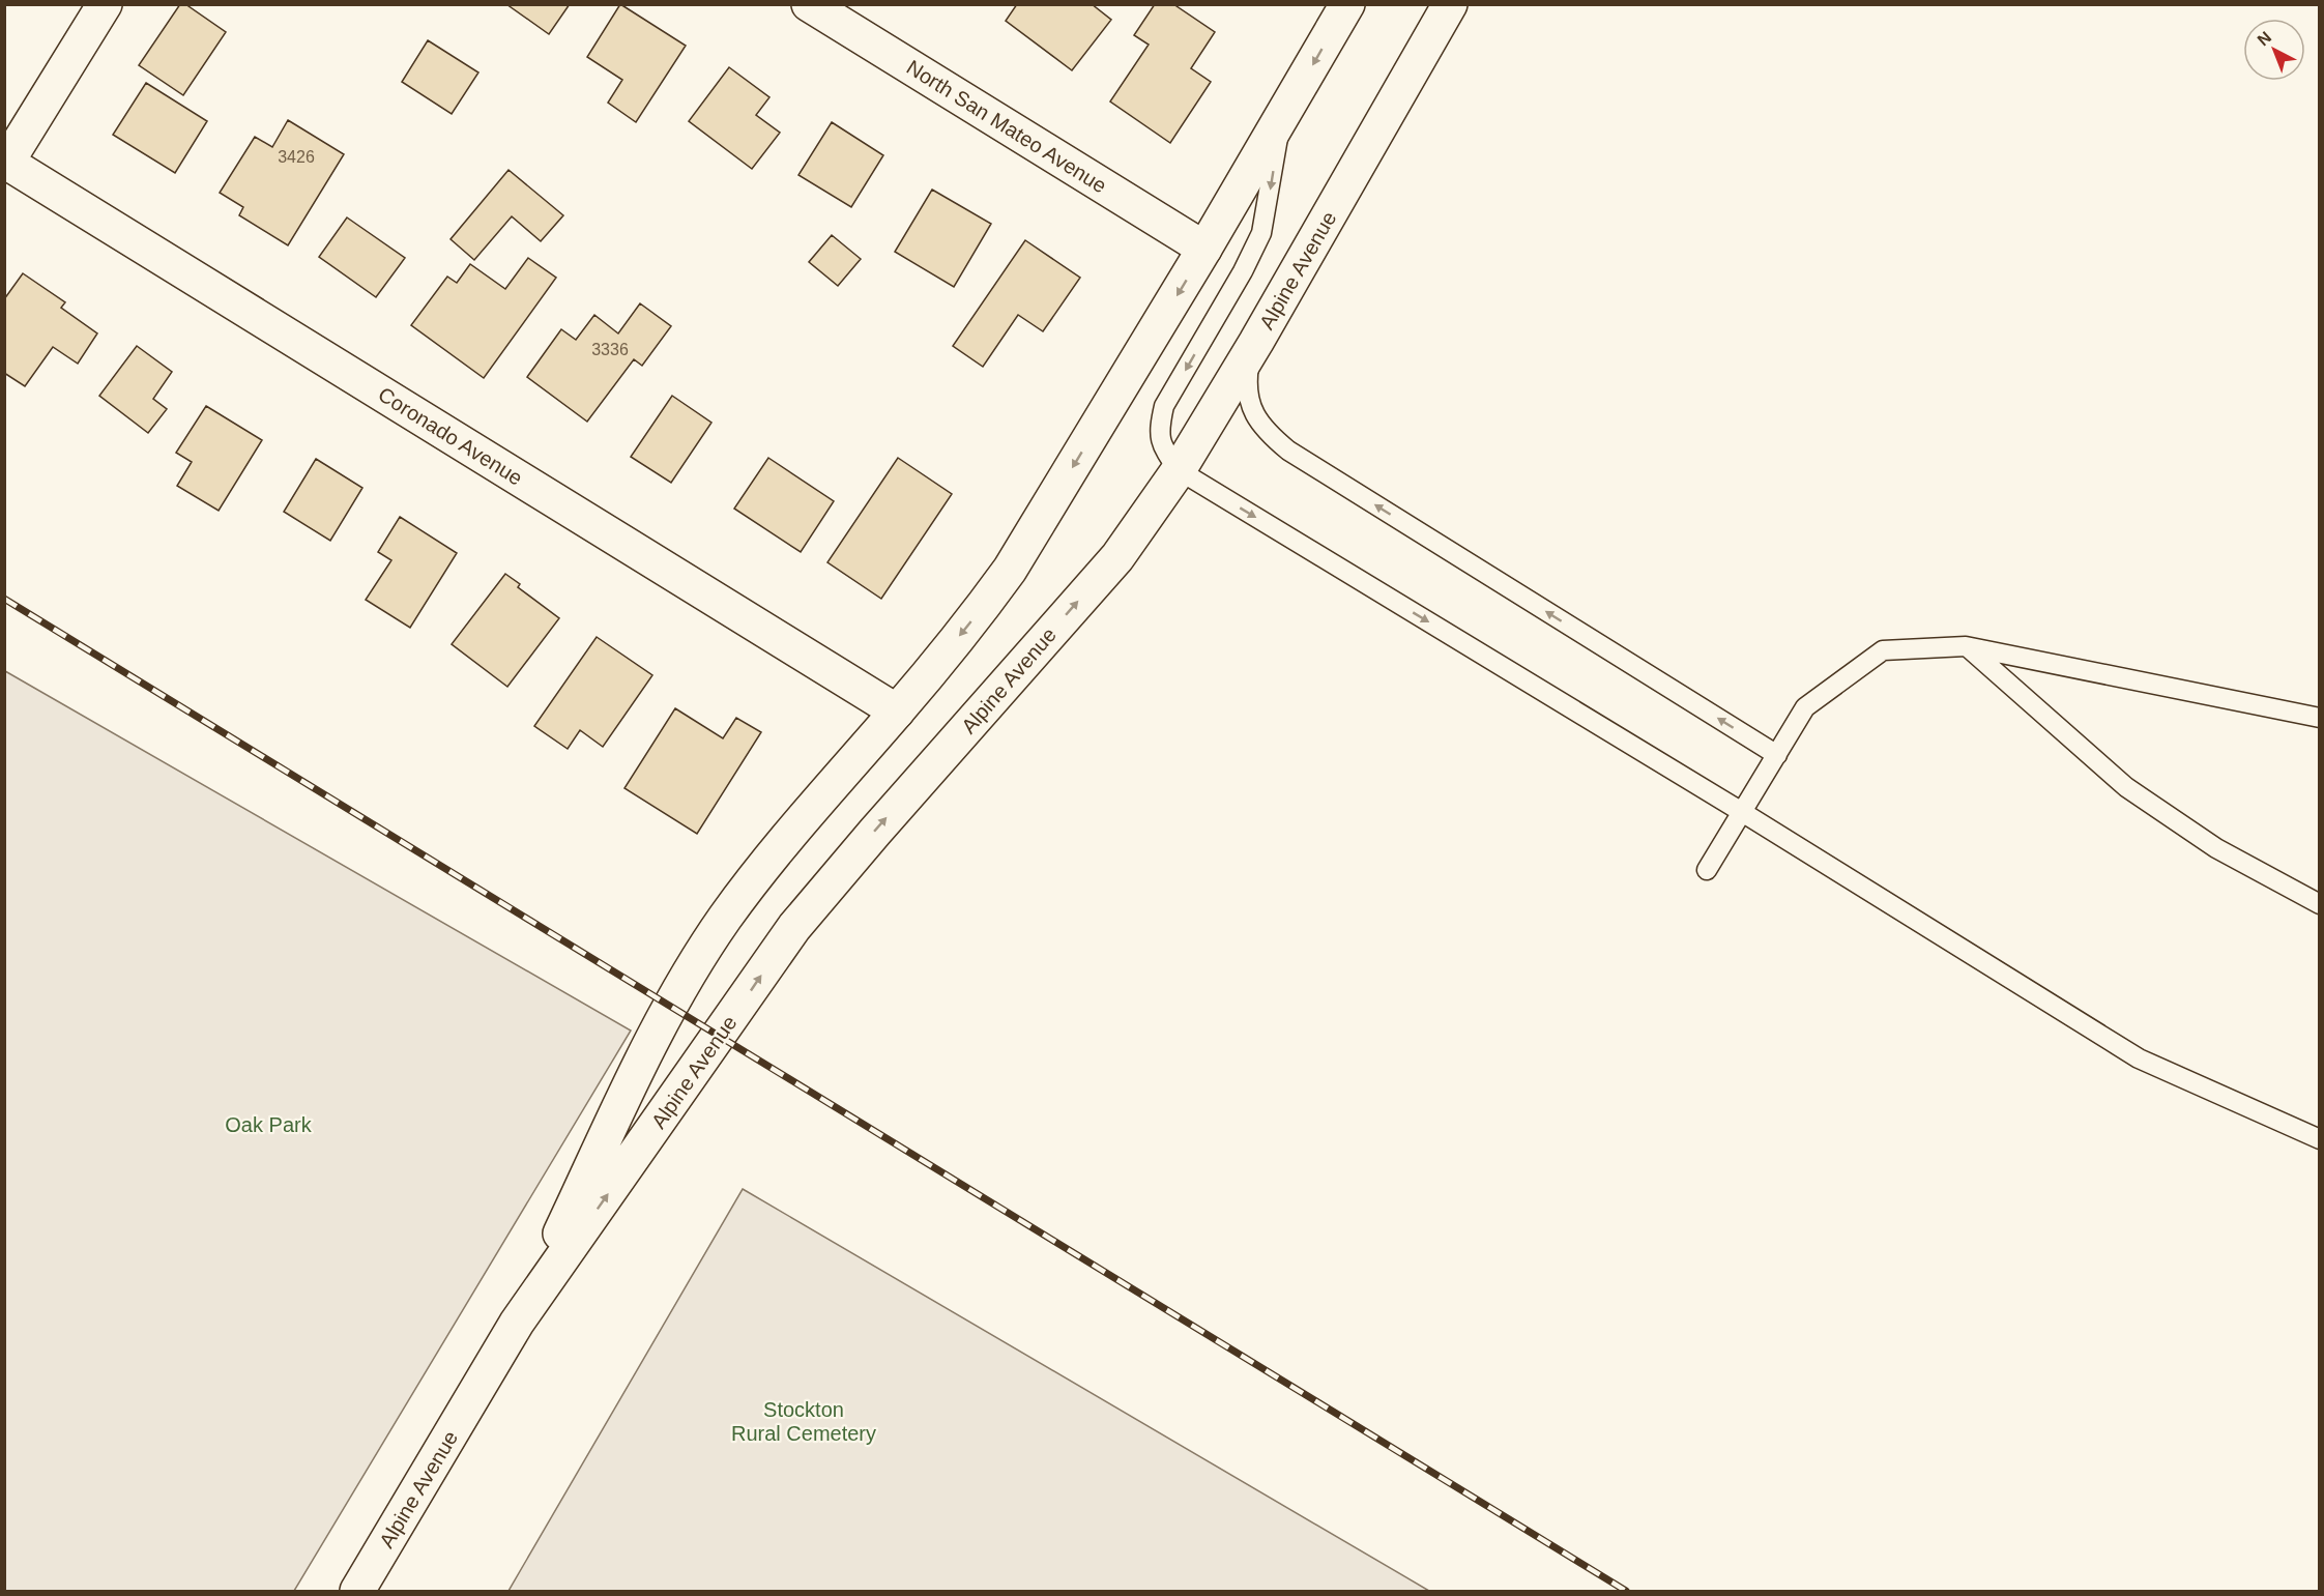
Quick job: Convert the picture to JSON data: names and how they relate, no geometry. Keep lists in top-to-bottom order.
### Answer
{
  "streets": {
    "street": ["North San Mateo Avenue", "Alpine Avenue", "Coronado Avenue"]
  },
  "crossings": [
    ["North San Mateo Avenue", "Alpine Avenue"],
    ["Alpine Avenue", "Coronado Avenue"]
  ],
  "parks": ["Oak Park", "Stockton Rural Cemetery"],
  "house_numbers": ["3426", "3336"],
  "north": "top left"
}
